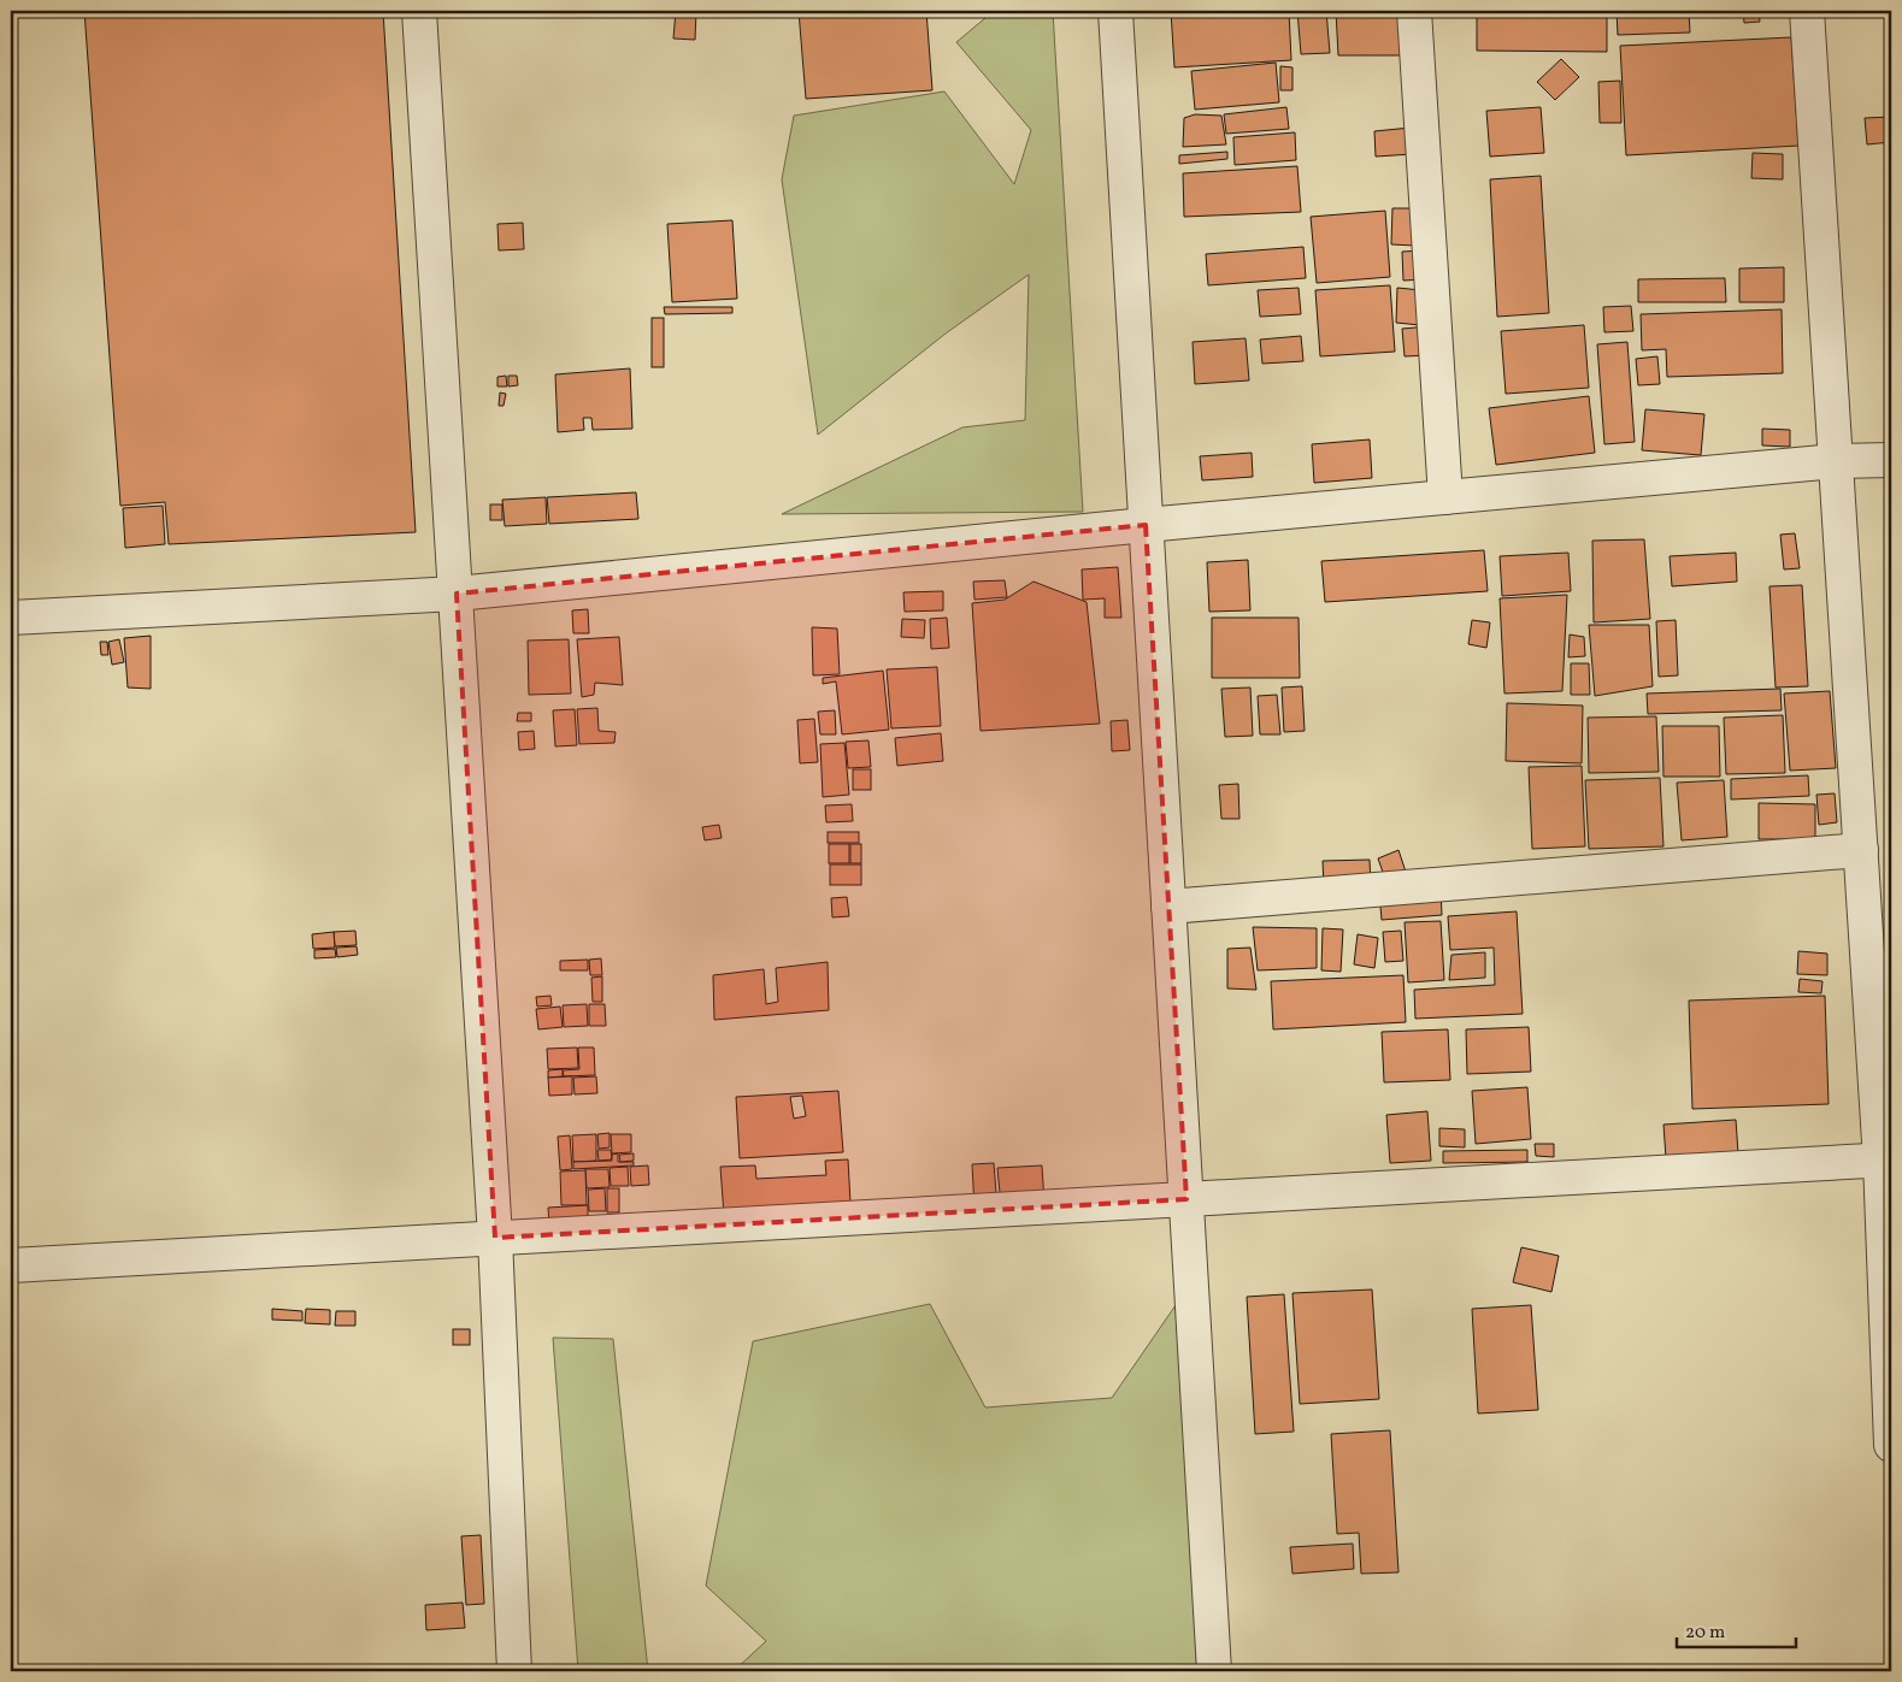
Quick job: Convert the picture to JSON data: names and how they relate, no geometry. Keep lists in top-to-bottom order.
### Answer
{
  "scale_bar": "20 m"
}
